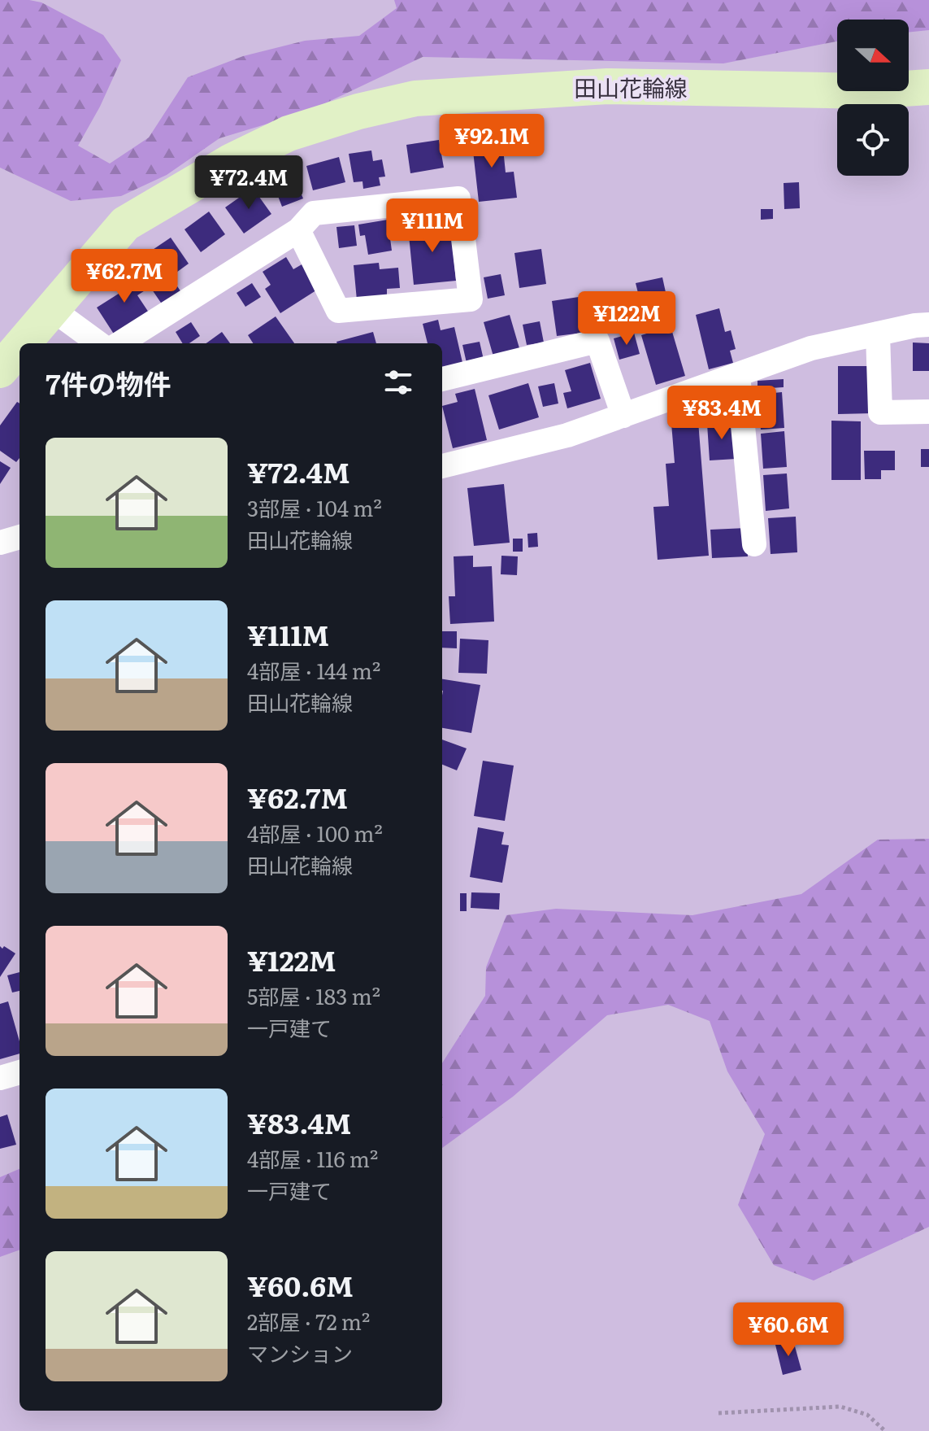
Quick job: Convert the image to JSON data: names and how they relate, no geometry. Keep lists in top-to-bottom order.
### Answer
{
  "streets": {
    "main road": ["田山花輪線"]
  },
  "north": "right",
  "page": {
    "price": [
      "¥92.1M",
      "¥72.4M",
      "¥111M",
      "¥62.7M",
      "¥122M",
      "¥83.4M",
      "¥60.6M"
    ],
    "heading": "7件の物件",
    "list": [
      {
        "name": "¥72.4M",
        "note": "3部屋 · 104 m² · 田山花輪線"
      },
      {
        "name": "¥111M",
        "note": "4部屋 · 144 m² · 田山花輪線"
      },
      {
        "name": "¥62.7M",
        "note": "4部屋 · 100 m² · 田山花輪線"
      },
      {
        "name": "¥122M",
        "note": "5部屋 · 183 m² · 一戸建て"
      },
      {
        "name": "¥83.4M",
        "note": "4部屋 · 116 m² · 一戸建て"
      },
      {
        "name": "¥60.6M",
        "note": "2部屋 · 72 m² · マンション"
      }
    ]
  }
}
